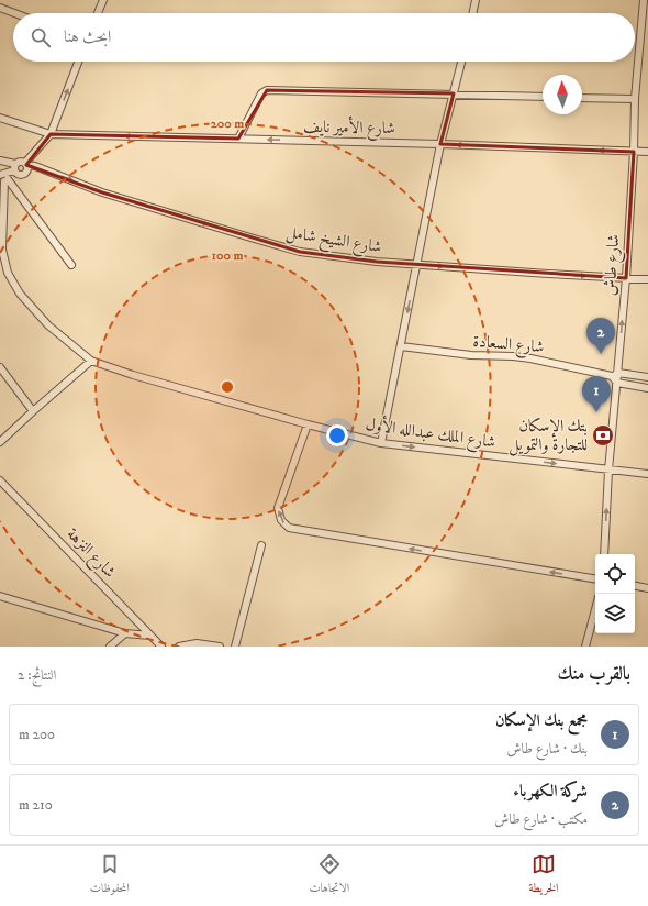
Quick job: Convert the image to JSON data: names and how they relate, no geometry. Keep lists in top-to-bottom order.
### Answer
{
  "streets": {
    "street": [
      "شارع الأمير نايف",
      "شارع الشيخ شامل",
      "شارع طاش",
      "شارع السعادة",
      "شارع الملك عبدالله الأول",
      "شارع النزهة"
    ]
  },
  "crossings": [
    ["شارع الأمير نايف", "شارع طاش"],
    ["شارع الشيخ شامل", "شارع طاش"],
    ["شارع طاش", "شارع السعادة"],
    ["شارع طاش", "شارع الملك عبدالله الأول"]
  ],
  "one_way": ["شارع الأمير نايف", "شارع الشيخ شامل"],
  "places": {
    "bank": ["بتك الإسكان للتجارة والتمويل"]
  },
  "north": "top",
  "page": {
    "search": "ابحث هنا",
    "pins": ["2", "1"],
    "heading": ["بالقرب منك", "النتائج: 2"],
    "list": [
      {
        "mark": "1",
        "name": "مجمع بنك الإسكان",
        "note": "بنك · شارع طاش",
        "value": "200 m"
      },
      {
        "mark": "2",
        "name": "شركة الكهرباء",
        "note": "مكتب · شارع طاش",
        "value": "210 m"
      }
    ],
    "nav": ["الخريطة", "الاتجاهات", "المحفوظات"]
  },
  "rings": ["200 m", "100 m"]
}
